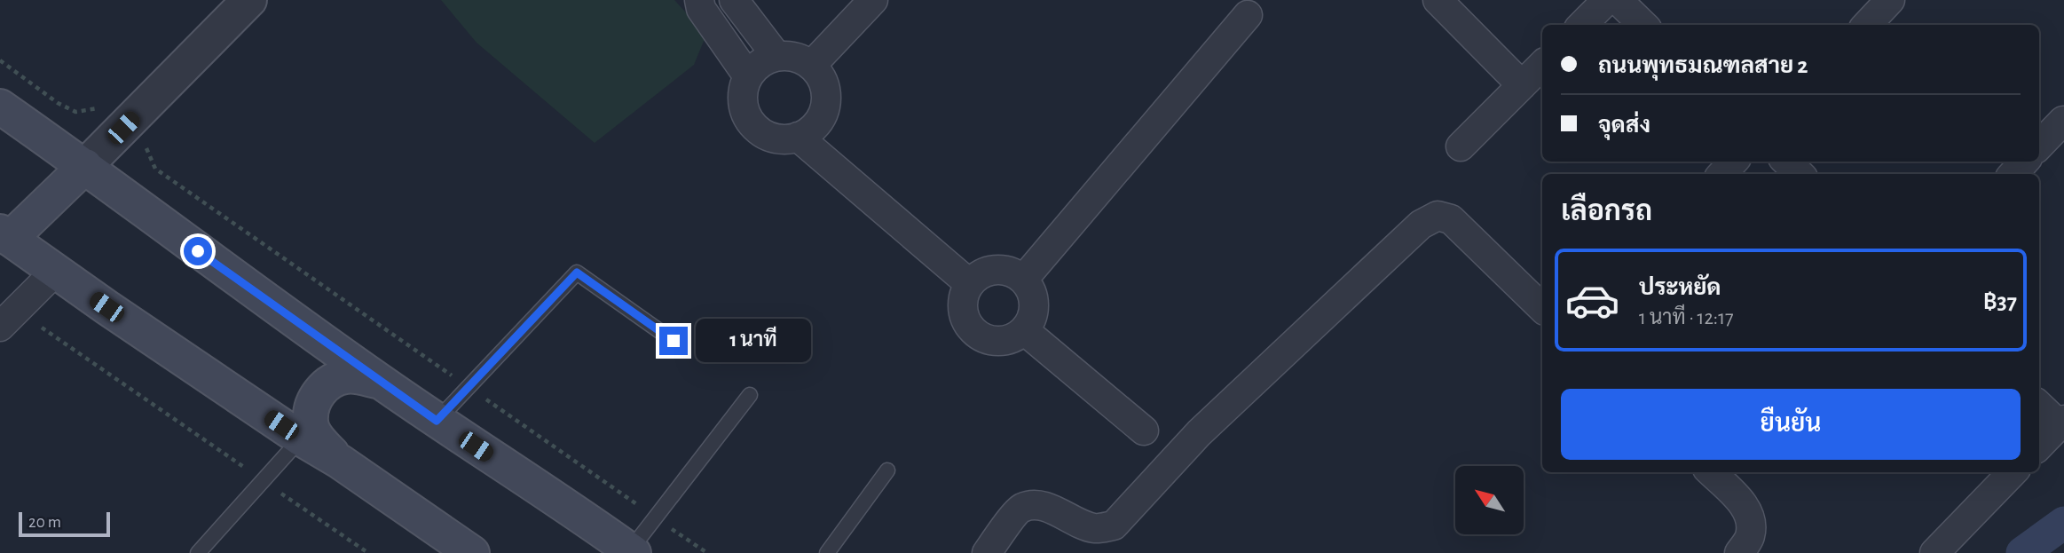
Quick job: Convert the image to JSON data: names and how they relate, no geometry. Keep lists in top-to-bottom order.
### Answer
{
  "scale_bar": "20 m",
  "north": "top left",
  "page": {
    "banner": ["ถนนพุทธมณฑลสาย 2", "จุดส่ง"],
    "heading": "เลือกรถ",
    "list": [
      {
        "name": "ประหยัด",
        "note": "1 นาที · 12:17",
        "value": "฿37"
      }
    ],
    "bubble": "1 นาที",
    "buttons": "ยืนยัน",
    "scale": "20 m"
  }
}
